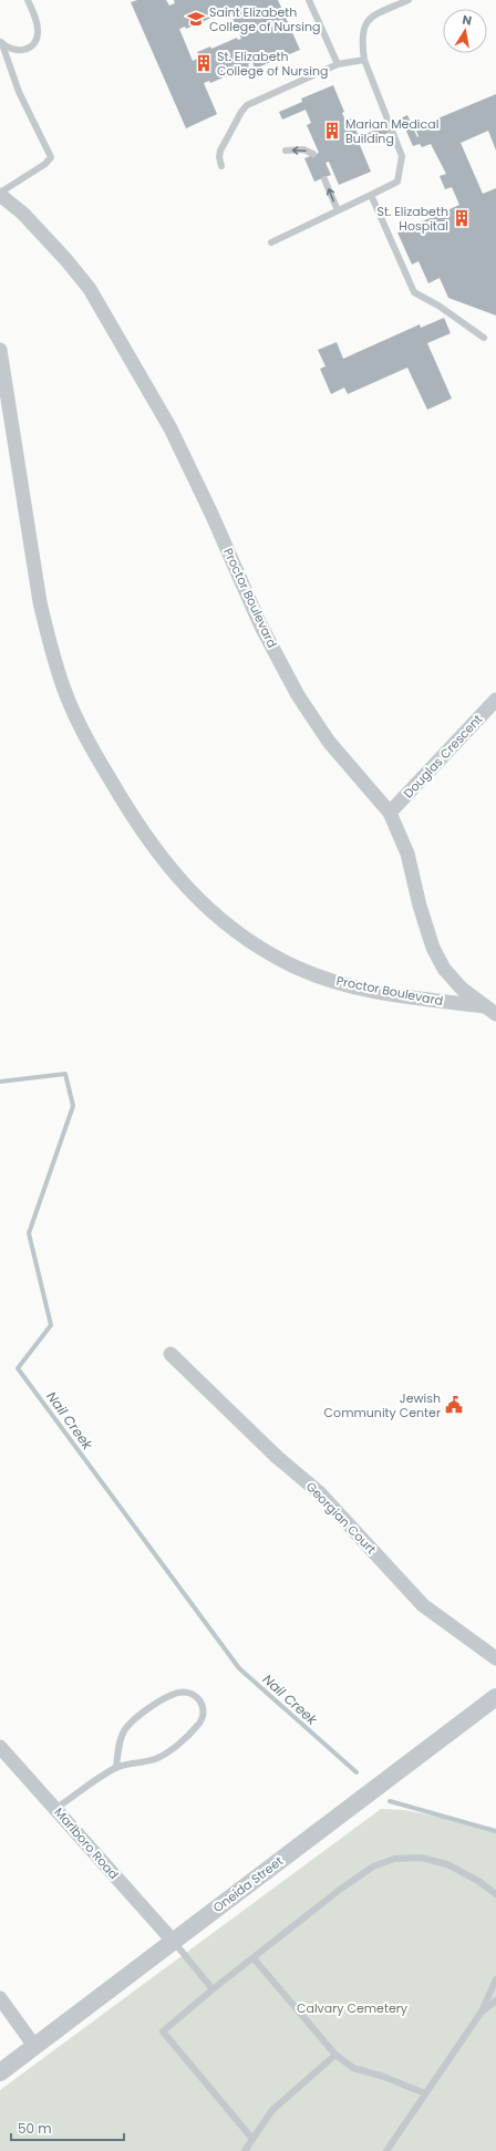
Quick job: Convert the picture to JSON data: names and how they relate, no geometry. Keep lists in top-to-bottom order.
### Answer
{
  "streets": {
    "street": [
      "Proctor Boulevard",
      "Douglas Crescent",
      "Georgian Court",
      "Marlboro Road",
      "Oneida Street"
    ]
  },
  "crossings": [
    ["Proctor Boulevard", "Douglas Crescent"],
    ["Marlboro Road", "Oneida Street"]
  ],
  "water": ["Nail Creek"],
  "parks": ["Calvary Cemetery"],
  "places": {
    "school or university": ["Saint Elizabeth College of Nursing"],
    "building": ["St. Elizabeth College of Nursing", "Marian Medical Building", "St. Elizabeth Hospital"],
    "public building": ["Jewish Community Center"]
  },
  "scale_bar": "50 m",
  "north": "top"
}
